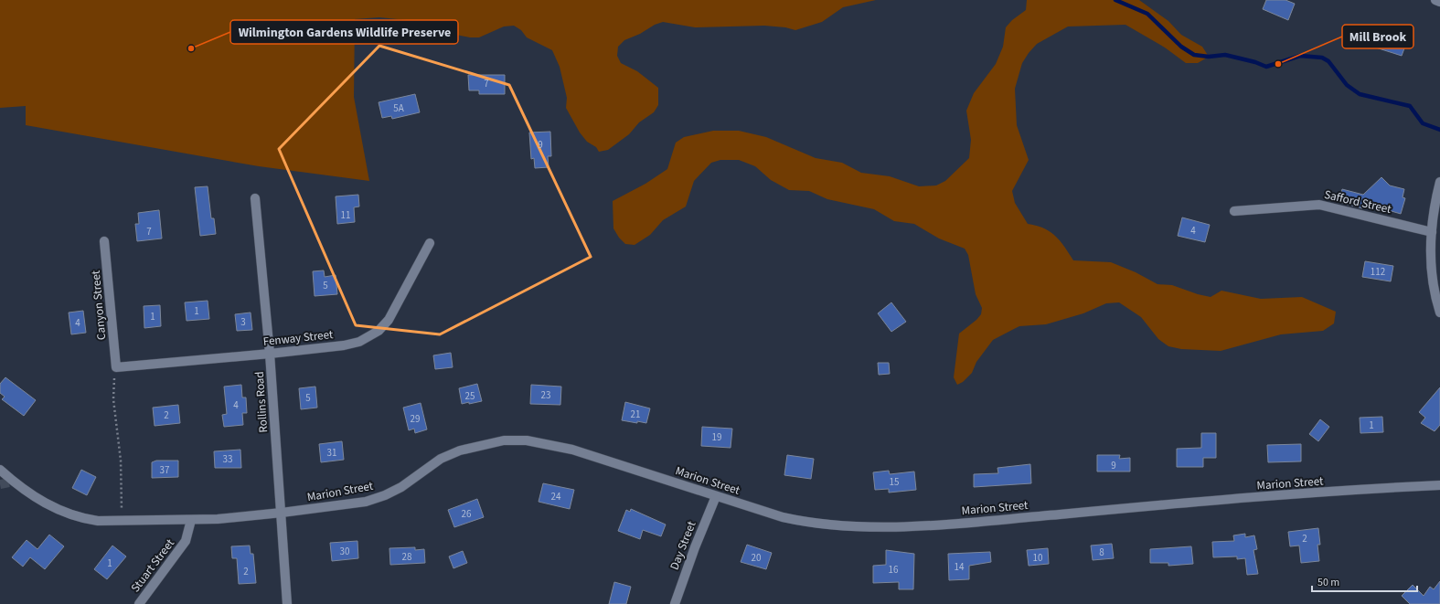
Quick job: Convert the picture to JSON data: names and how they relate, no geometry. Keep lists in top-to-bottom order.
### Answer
{
  "streets": {
    "street": [
      "Safford Street",
      "Canyon Street",
      "Fenway Street",
      "Rollins Road",
      "Marion Street",
      "Day Street",
      "Stuart Street"
    ]
  },
  "crossings": [
    ["Canyon Street", "Fenway Street"],
    ["Fenway Street", "Rollins Road"],
    ["Rollins Road", "Marion Street"],
    ["Marion Street", "Day Street"],
    ["Marion Street", "Stuart Street"]
  ],
  "places": ["Wilmington Gardens Wildlife Preserve", "Mill Brook"],
  "house_numbers": [
    "7",
    "5A",
    "9",
    "11",
    "4",
    "7",
    "112",
    "5",
    "1",
    "1",
    "3",
    "4",
    "23",
    "25",
    "5",
    "4",
    "21",
    "2",
    "29",
    "1",
    "19",
    "31",
    "33",
    "9",
    "37",
    "15",
    "24",
    "26",
    "2",
    "30",
    "8",
    "28",
    "20",
    "10",
    "1",
    "14",
    "16",
    "2"
  ],
  "scale_bar": "50 m"
}
